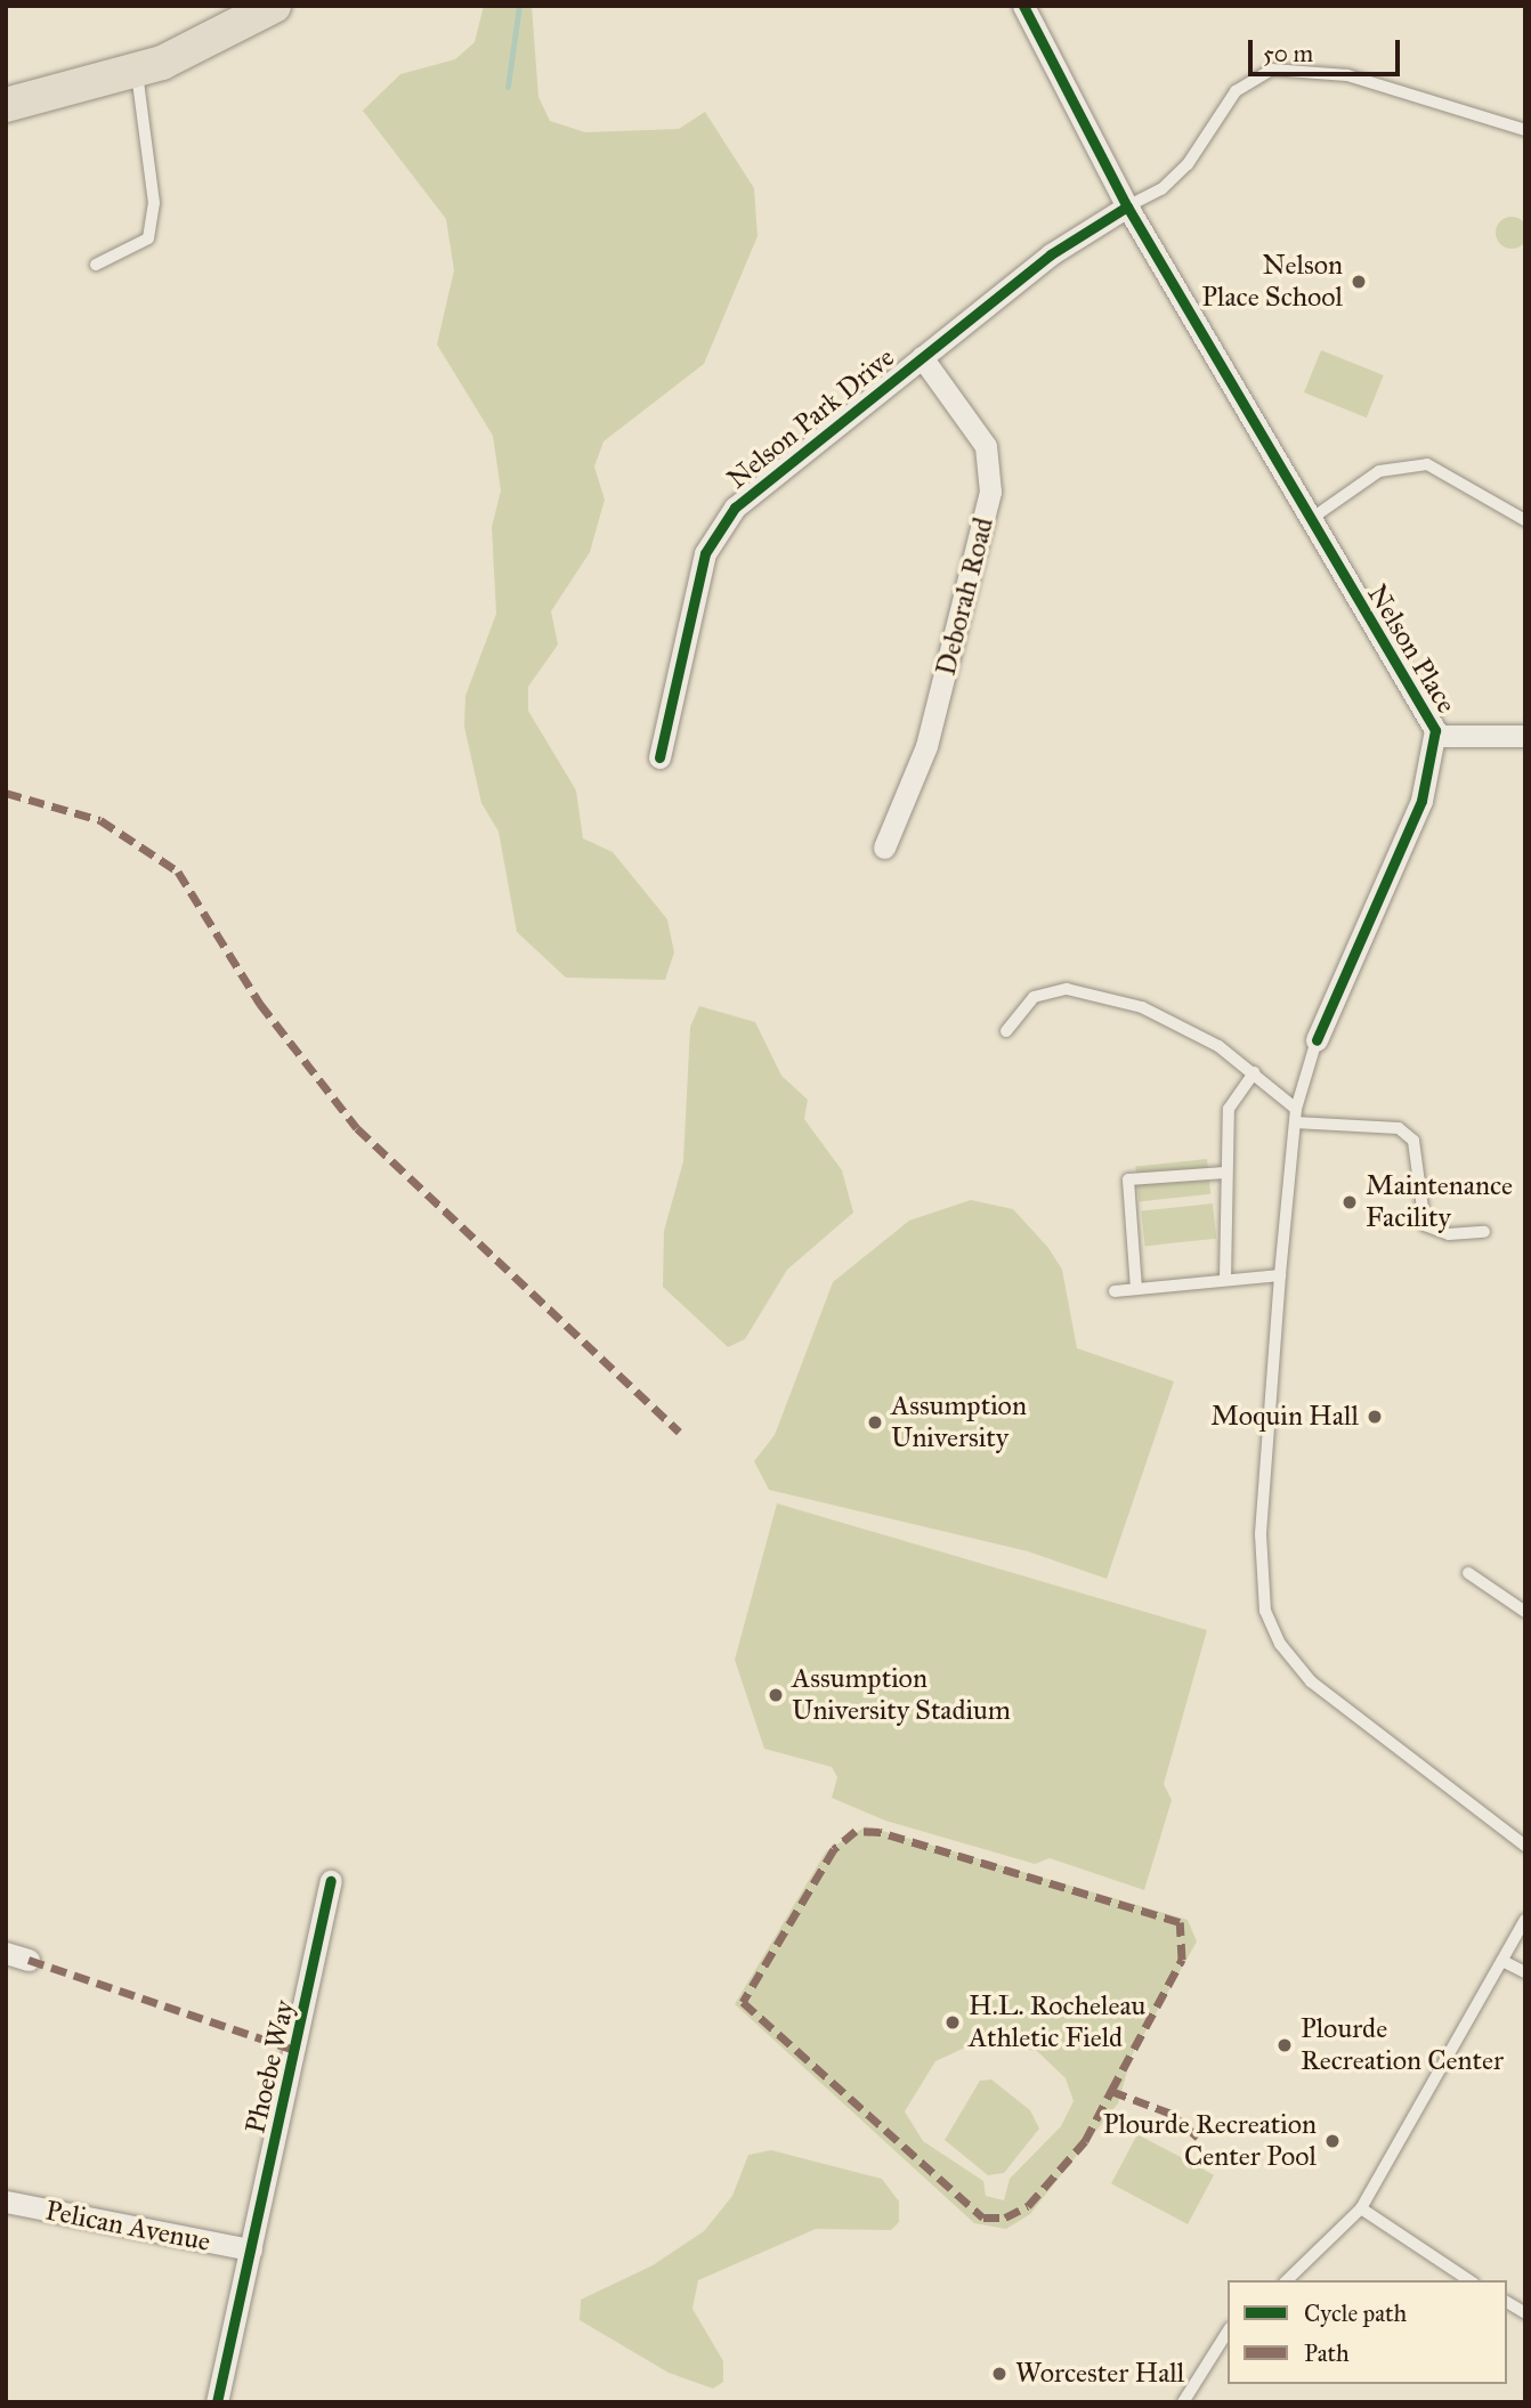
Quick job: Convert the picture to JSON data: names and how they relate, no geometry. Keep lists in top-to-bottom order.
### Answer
{
  "streets": {
    "street": [
      "Nelson Park Drive",
      "Deborah Road",
      "Nelson Place",
      "Phoebe Way",
      "Pelican Avenue"
    ]
  },
  "crossings": [
    ["Nelson Park Drive", "Deborah Road"],
    ["Nelson Park Drive", "Nelson Place"],
    ["Phoebe Way", "Pelican Avenue"]
  ],
  "places": [
    "Nelson Place School",
    "Maintenance Facility",
    "Moquin Hall",
    "Assumption University",
    "Assumption University Stadium",
    "H.L. Rocheleau Athletic Field",
    "Plourde Recreation Center",
    "Plourde Recreation Center Pool",
    "Worcester Hall"
  ],
  "legend": ["Cycle path", "Path"],
  "scale_bar": "50 m"
}
